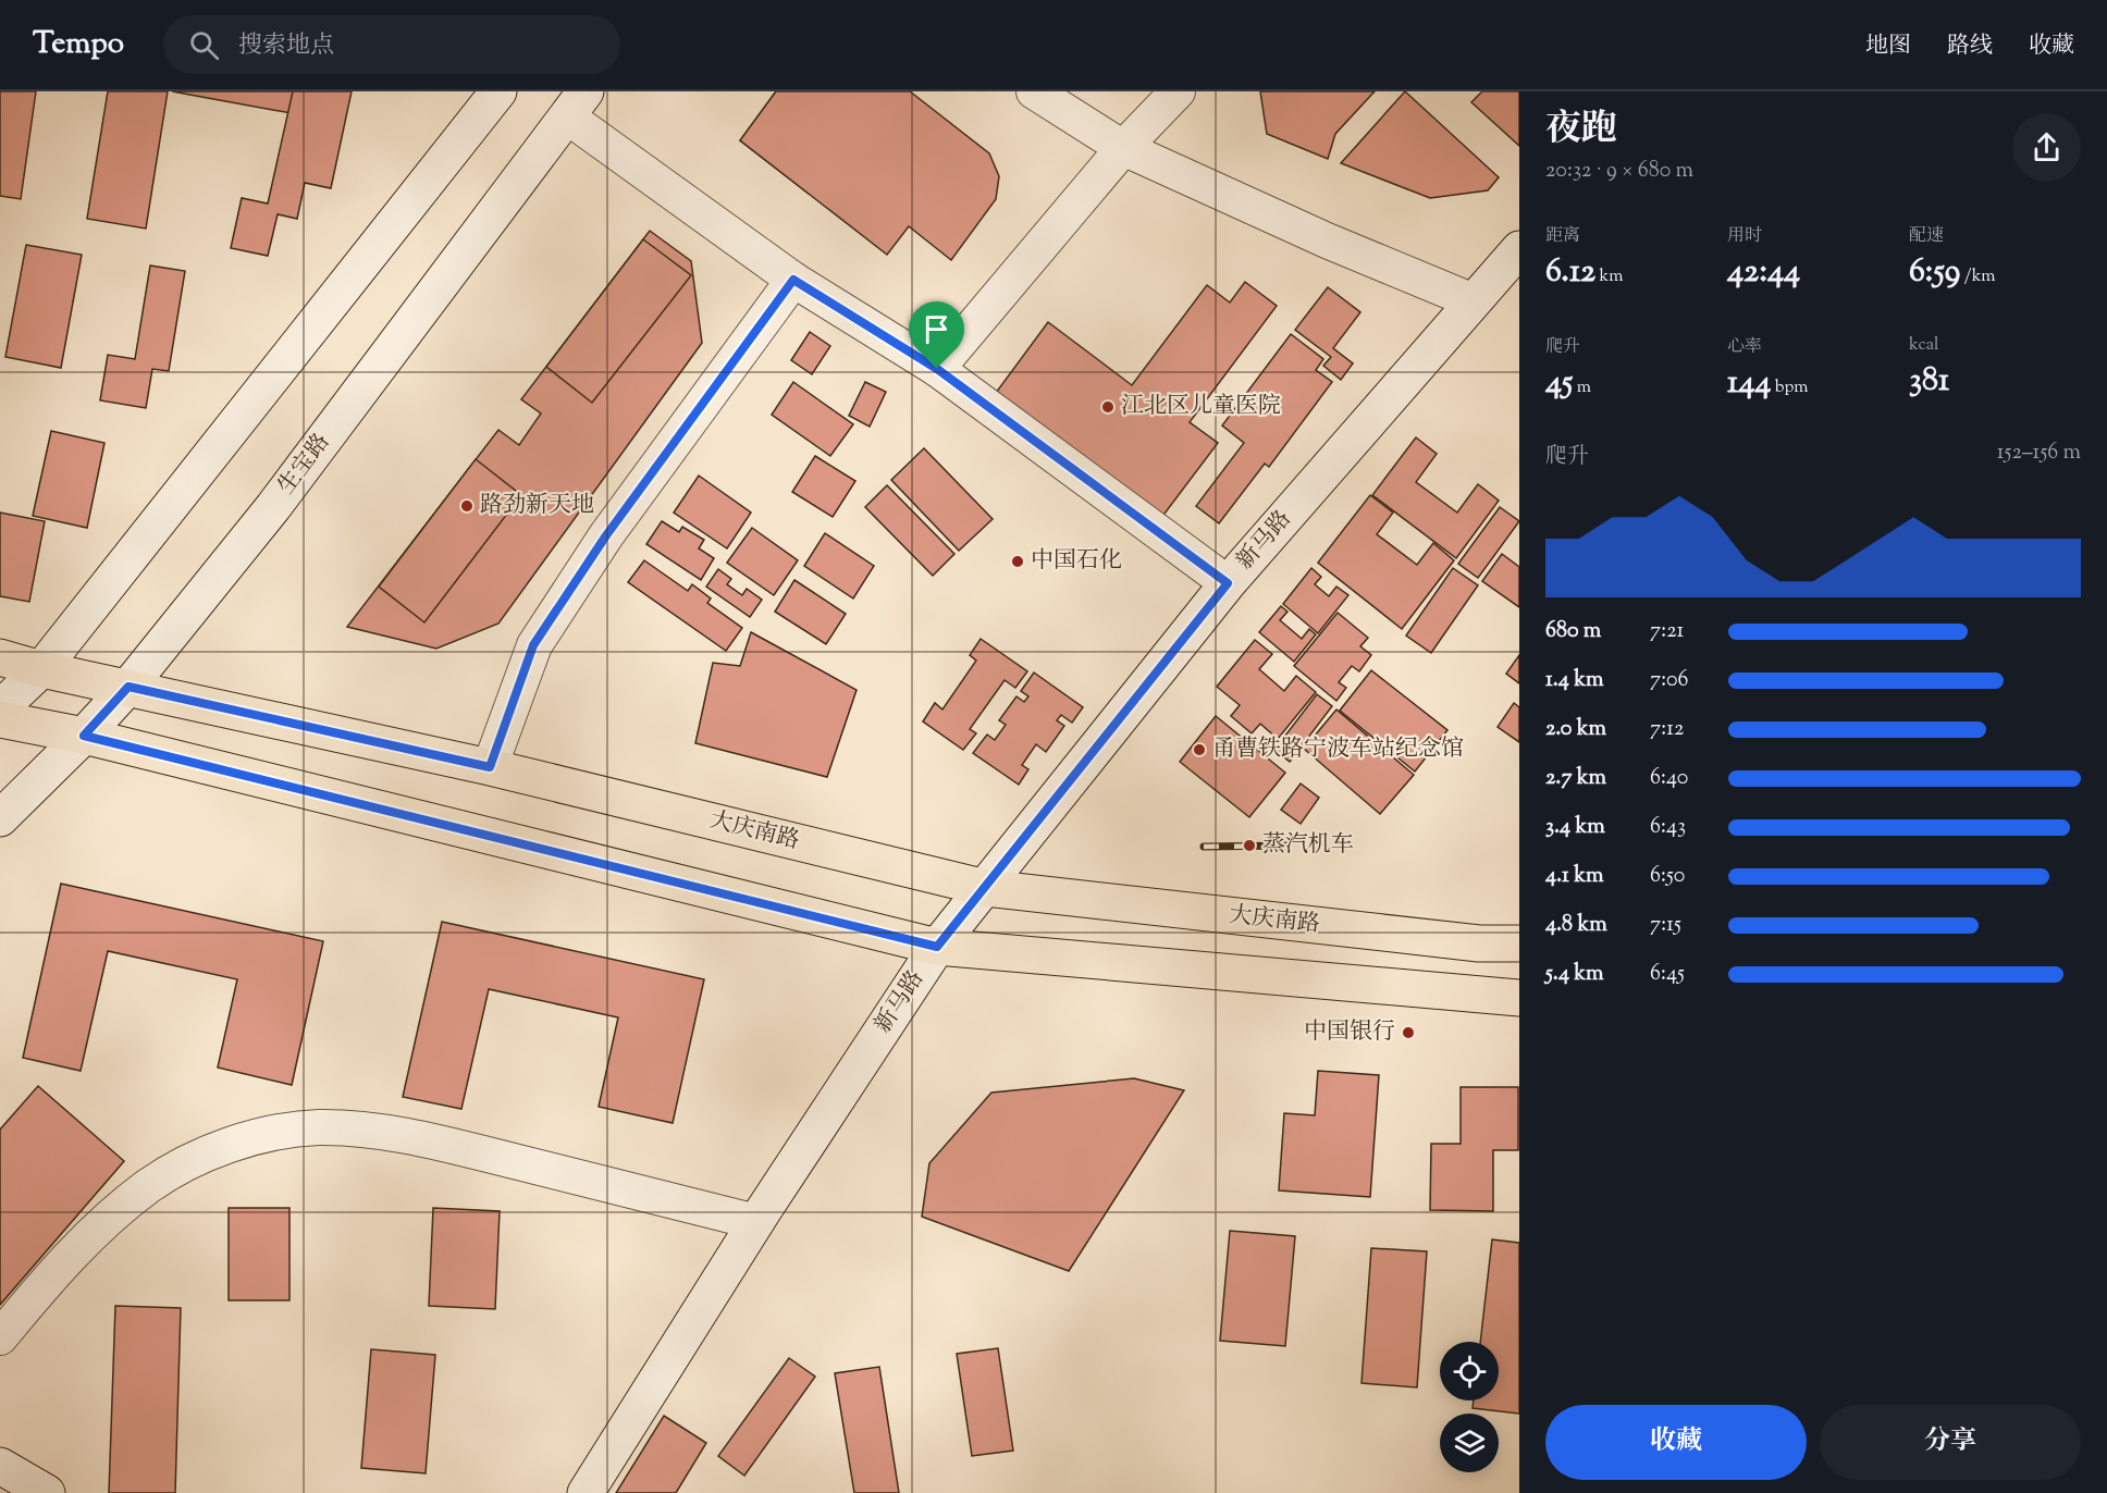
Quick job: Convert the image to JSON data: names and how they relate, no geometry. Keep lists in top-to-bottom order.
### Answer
{
  "streets": {
    "main road": ["生宝路", "新马路", "大庆南路"]
  },
  "crossings": [
    ["生宝路", "大庆南路"],
    ["新马路", "大庆南路"]
  ],
  "places": [
    "江北区儿童医院",
    "路劲新天地",
    "中国石化",
    "甬曹铁路宁波车站纪念馆",
    "蒸汽机车",
    "中国银行"
  ],
  "page": {
    "header": "Tempo",
    "search": "搜索地点",
    "nav": ["地图", "路线", "收藏"],
    "heading": ["夜跑", "20:32 · 9 × 680 m"],
    "stats": [
      ["距离", "6.12 km"],
      ["用时", "42:44"],
      ["配速", "6:59 /km"],
      ["爬升", "45 m"],
      ["心率", "144 bpm"],
      ["kcal", "381"]
    ],
    "chart": ["爬升", "152–156 m"],
    "list": [
      {
        "name": "680 m",
        "note": "7:21"
      },
      {
        "name": "1.4 km",
        "note": "7:06"
      },
      {
        "name": "2.0 km",
        "note": "7:12"
      },
      {
        "name": "2.7 km",
        "note": "6:40"
      },
      {
        "name": "3.4 km",
        "note": "6:43"
      },
      {
        "name": "4.1 km",
        "note": "6:50"
      },
      {
        "name": "4.8 km",
        "note": "7:15"
      },
      {
        "name": "5.4 km",
        "note": "6:45"
      }
    ],
    "buttons": ["收藏", "分享"]
  }
}
